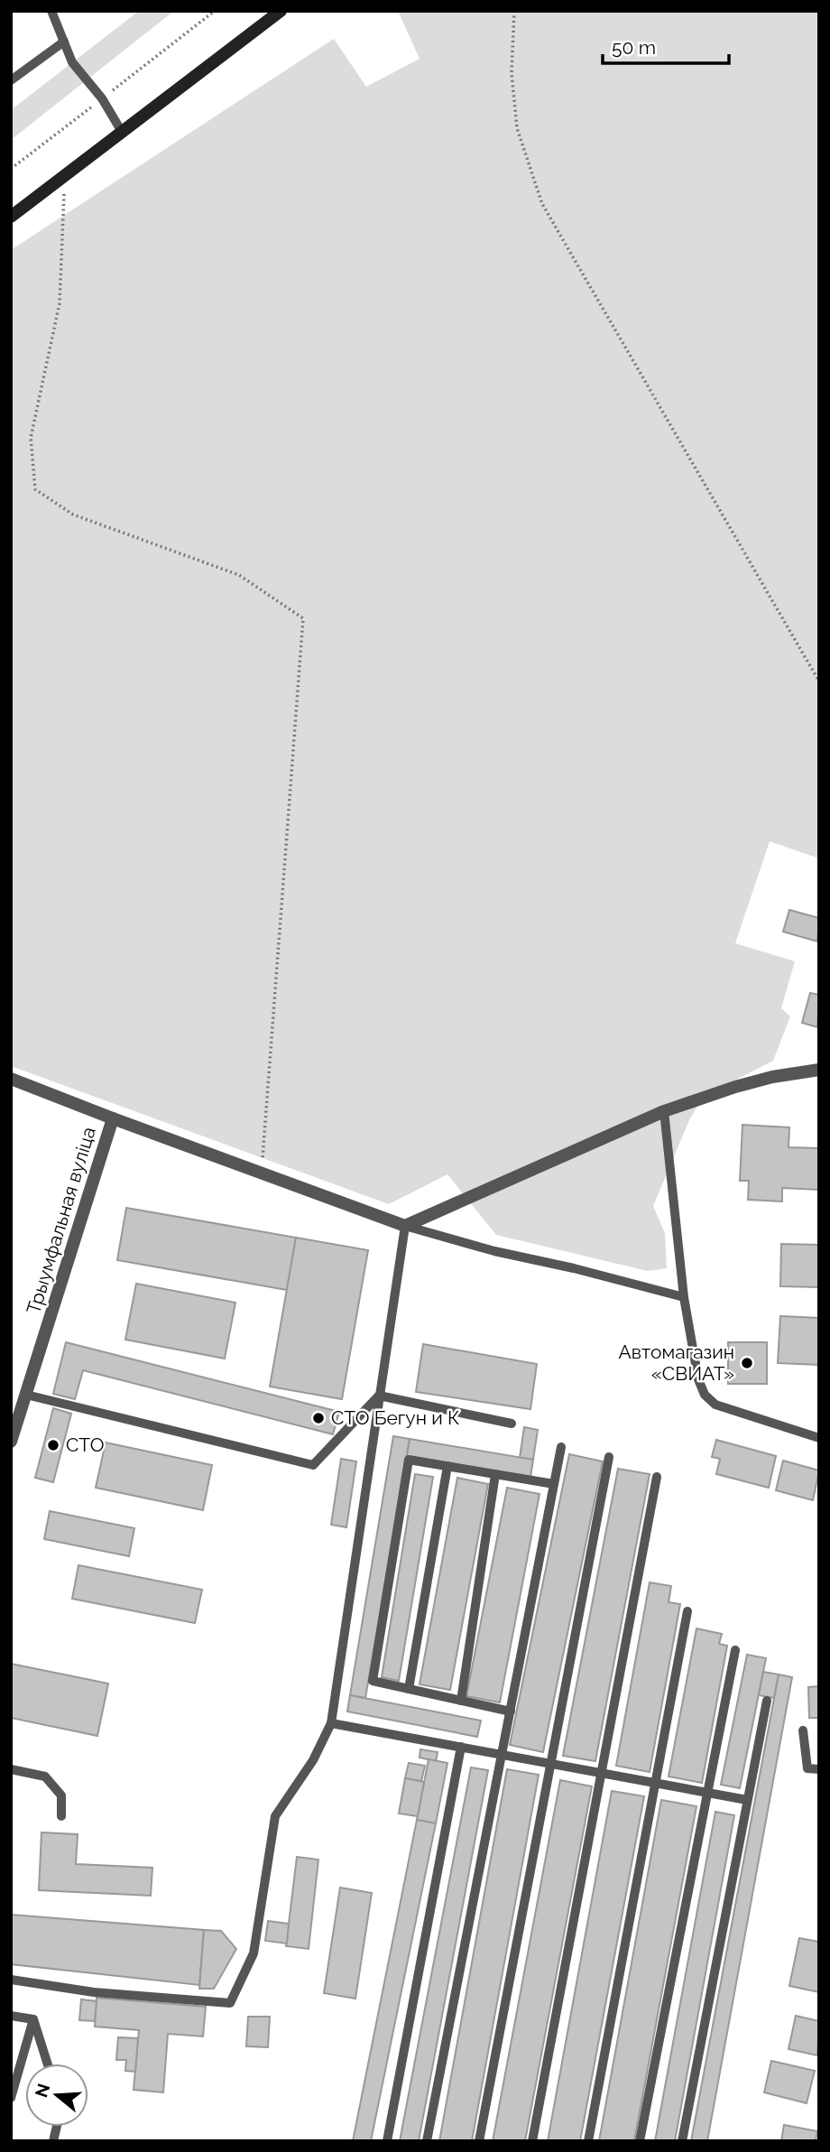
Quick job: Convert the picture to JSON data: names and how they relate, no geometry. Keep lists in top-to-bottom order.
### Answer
{
  "streets": {
    "street": ["Трыумфальная вуліца"]
  },
  "places": ["Автомагазин «СВИАТ»", "СТО Бегун и К", "СТО"],
  "scale_bar": "50 m",
  "north": "left"
}
